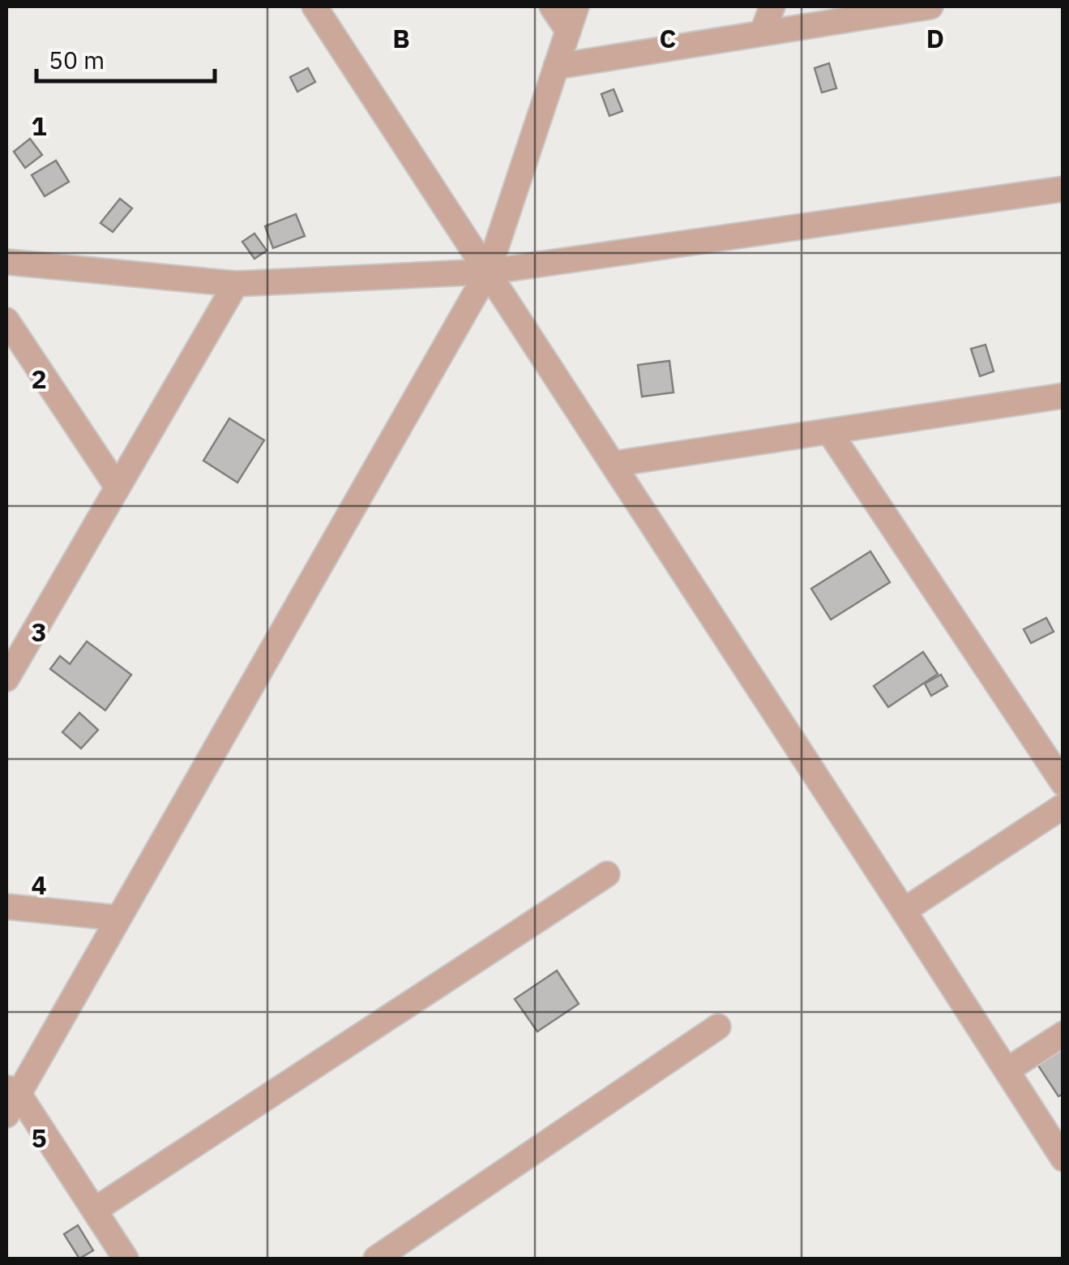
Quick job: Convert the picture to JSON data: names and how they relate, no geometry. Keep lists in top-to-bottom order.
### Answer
{
  "scale_bar": "50 m",
  "grid": {
    "columns": ["B", "C", "D"],
    "rows": [
      "1",
      "2",
      "3",
      "4",
      "5"
    ]
  }
}
